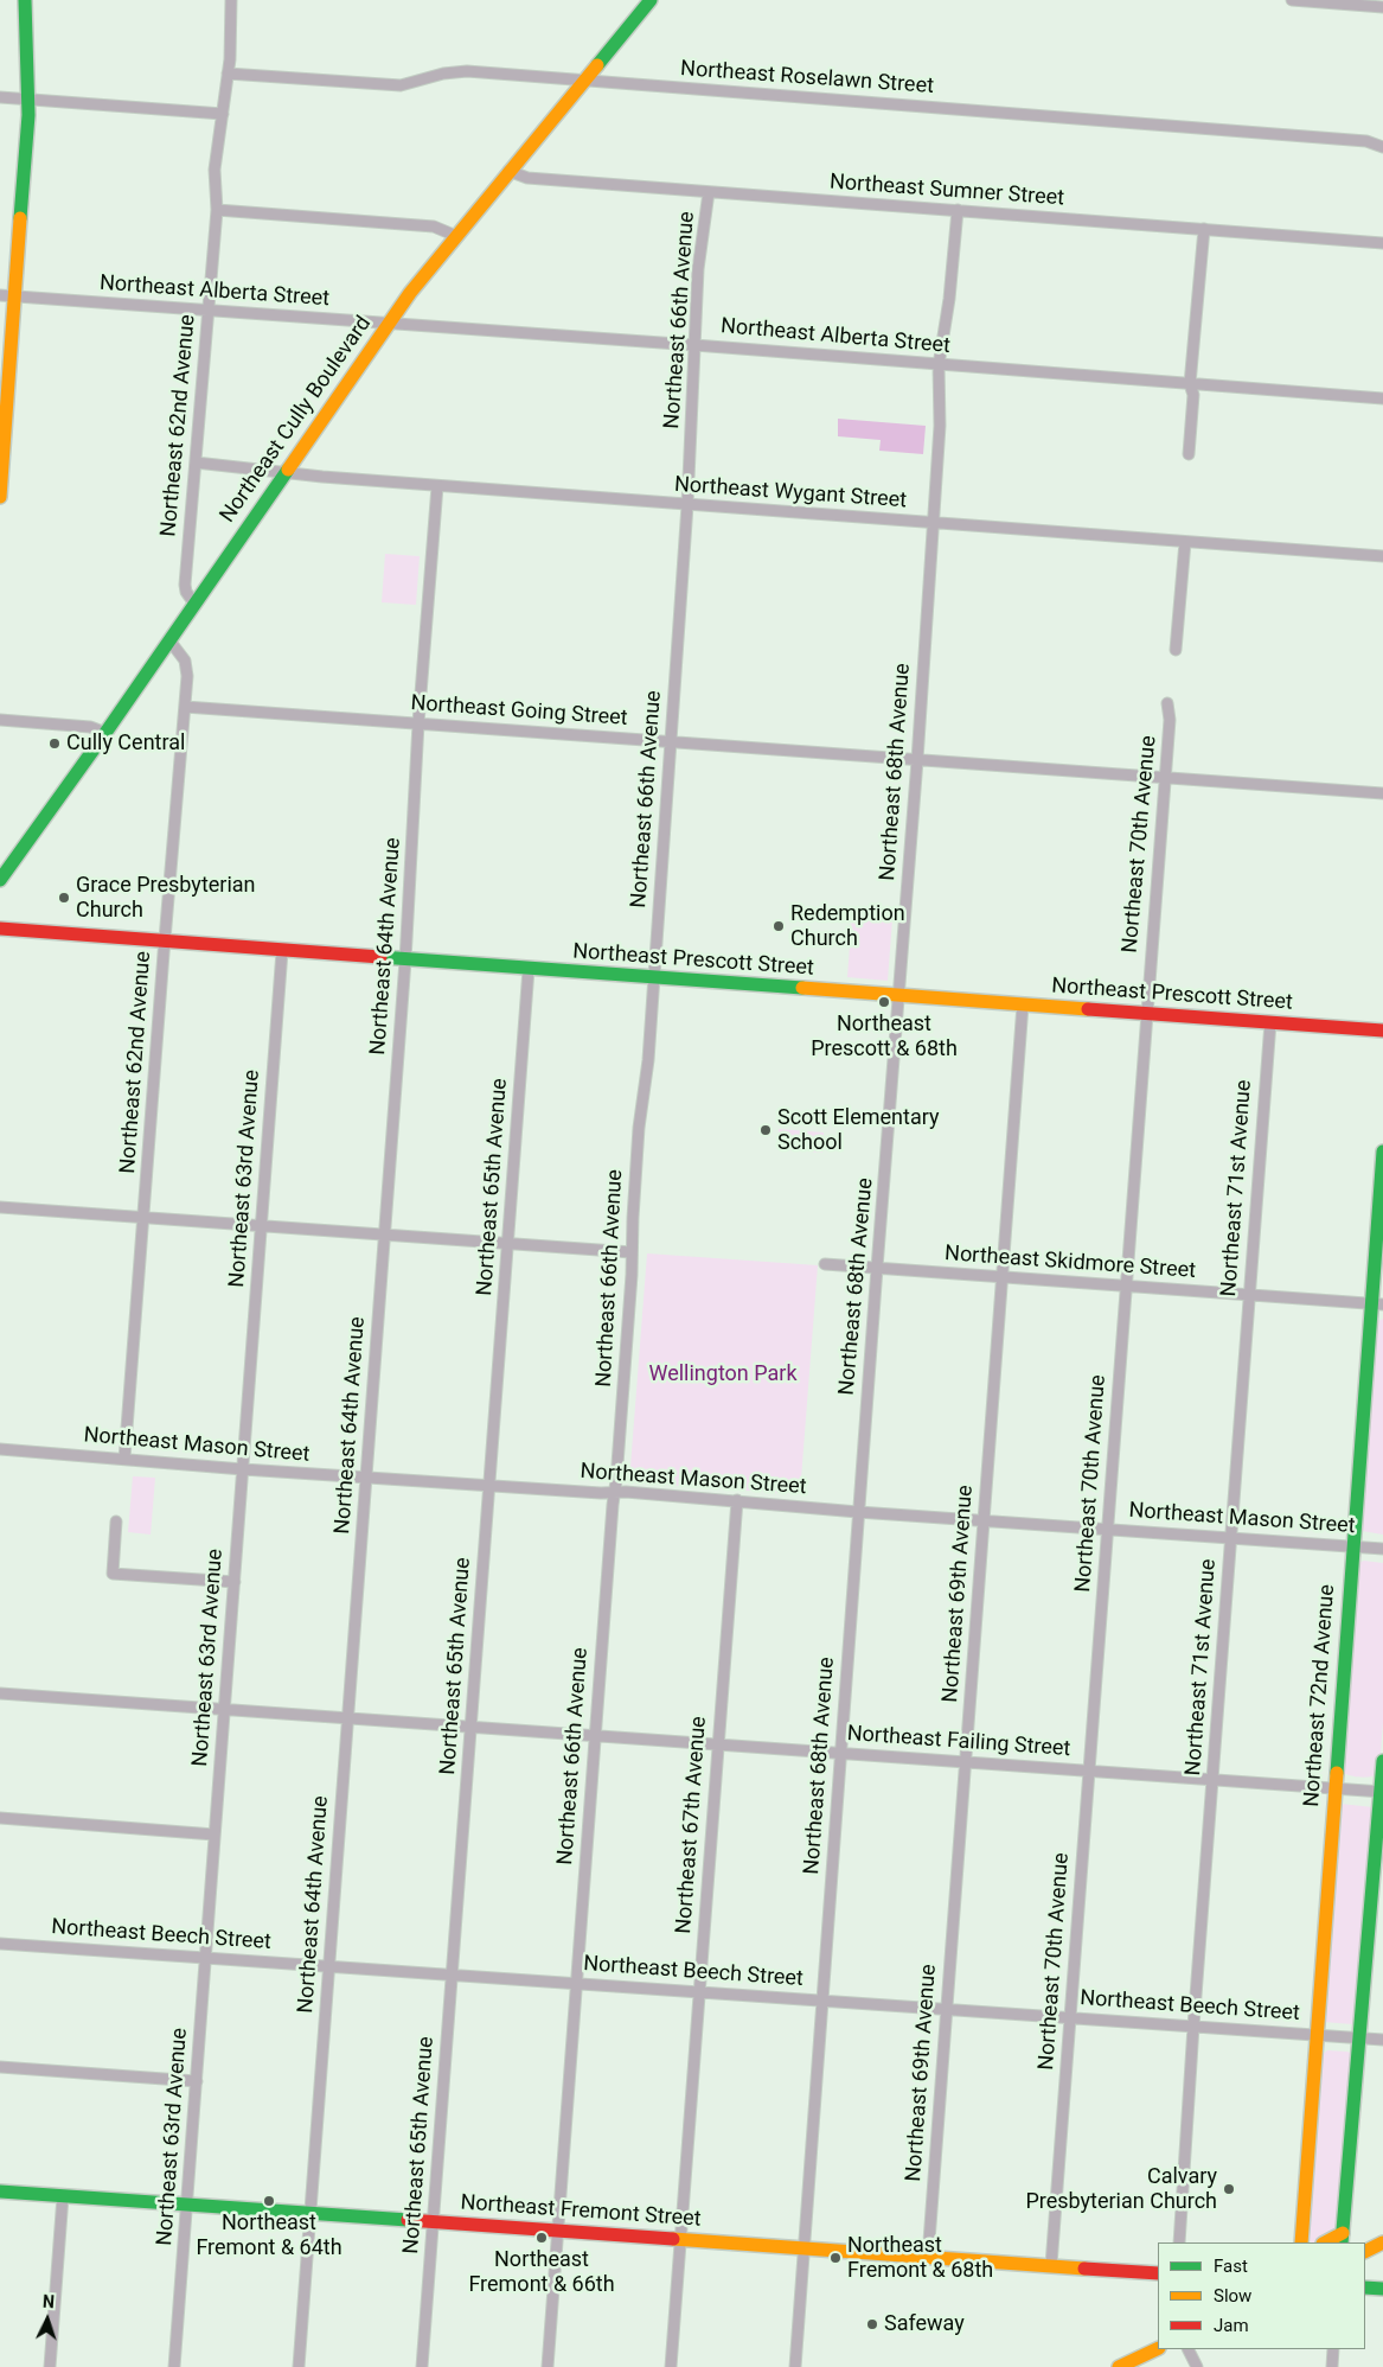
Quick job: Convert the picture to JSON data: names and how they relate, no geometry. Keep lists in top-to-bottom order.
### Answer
{
  "streets": {
    "street": [
      "Northeast Roselawn Street",
      "Northeast Sumner Street",
      "Northeast Alberta Street",
      "Northeast 66th Avenue",
      "Northeast Cully Boulevard",
      "Northeast 62nd Avenue",
      "Northeast Wygant Street",
      "Northeast Going Street",
      "Northeast 68th Avenue",
      "Northeast 70th Avenue",
      "Northeast 64th Avenue",
      "Northeast Prescott Street",
      "Northeast 63rd Avenue",
      "Northeast 65th Avenue",
      "Northeast 71st Avenue",
      "Northeast Skidmore Street",
      "Northeast Mason Street",
      "Northeast 69th Avenue",
      "Northeast 72nd Avenue",
      "Northeast Failing Street",
      "Northeast 67th Avenue",
      "Northeast Beech Street",
      "Northeast Fremont Street"
    ]
  },
  "crossings": [
    ["Northeast Roselawn Street", "Northeast Cully Boulevard"],
    ["Northeast Roselawn Street", "Northeast 62nd Avenue"],
    ["Northeast Sumner Street", "Northeast 66th Avenue"],
    ["Northeast Sumner Street", "Northeast Cully Boulevard"],
    ["Northeast Sumner Street", "Northeast 68th Avenue"],
    ["Northeast Alberta Street", "Northeast 66th Avenue"],
    ["Northeast Alberta Street", "Northeast Cully Boulevard"],
    ["Northeast Alberta Street", "Northeast 62nd Avenue"],
    ["Northeast Alberta Street", "Northeast 68th Avenue"],
    ["Northeast 66th Avenue", "Northeast Wygant Street"],
    ["Northeast 66th Avenue", "Northeast Going Street"],
    ["Northeast 66th Avenue", "Northeast Prescott Street"],
    ["Northeast 66th Avenue", "Northeast Mason Street"],
    ["Northeast 66th Avenue", "Northeast Failing Street"],
    ["Northeast 66th Avenue", "Northeast Beech Street"],
    ["Northeast 66th Avenue", "Northeast Fremont Street"],
    ["Northeast Cully Boulevard", "Northeast 62nd Avenue"],
    ["Northeast Cully Boulevard", "Northeast Wygant Street"],
    ["Northeast 62nd Avenue", "Northeast Wygant Street"],
    ["Northeast 62nd Avenue", "Northeast Going Street"],
    ["Northeast 62nd Avenue", "Northeast Prescott Street"],
    ["Northeast 62nd Avenue", "Northeast Mason Street"],
    ["Northeast Wygant Street", "Northeast 68th Avenue"],
    ["Northeast Wygant Street", "Northeast 64th Avenue"],
    ["Northeast Going Street", "Northeast 68th Avenue"],
    ["Northeast Going Street", "Northeast 70th Avenue"],
    ["Northeast Going Street", "Northeast 64th Avenue"],
    ["Northeast 68th Avenue", "Northeast Prescott Street"],
    ["Northeast 68th Avenue", "Northeast Skidmore Street"],
    ["Northeast 68th Avenue", "Northeast Mason Street"],
    ["Northeast 68th Avenue", "Northeast Failing Street"],
    ["Northeast 68th Avenue", "Northeast Beech Street"],
    ["Northeast 68th Avenue", "Northeast Fremont Street"],
    ["Northeast 70th Avenue", "Northeast Prescott Street"],
    ["Northeast 70th Avenue", "Northeast Skidmore Street"],
    ["Northeast 70th Avenue", "Northeast Mason Street"],
    ["Northeast 70th Avenue", "Northeast Failing Street"],
    ["Northeast 70th Avenue", "Northeast Beech Street"],
    ["Northeast 70th Avenue", "Northeast Fremont Street"],
    ["Northeast 64th Avenue", "Northeast Prescott Street"],
    ["Northeast 64th Avenue", "Northeast Mason Street"],
    ["Northeast 64th Avenue", "Northeast Failing Street"],
    ["Northeast 64th Avenue", "Northeast Beech Street"],
    ["Northeast 64th Avenue", "Northeast Fremont Street"],
    ["Northeast Prescott Street", "Northeast 63rd Avenue"],
    ["Northeast Prescott Street", "Northeast 65th Avenue"],
    ["Northeast Prescott Street", "Northeast 71st Avenue"],
    ["Northeast Prescott Street", "Northeast 69th Avenue"],
    ["Northeast 63rd Avenue", "Northeast Mason Street"],
    ["Northeast 63rd Avenue", "Northeast Failing Street"],
    ["Northeast 63rd Avenue", "Northeast Beech Street"],
    ["Northeast 63rd Avenue", "Northeast Fremont Street"],
    ["Northeast 65th Avenue", "Northeast Mason Street"],
    ["Northeast 65th Avenue", "Northeast Failing Street"],
    ["Northeast 65th Avenue", "Northeast Beech Street"],
    ["Northeast 65th Avenue", "Northeast Fremont Street"],
    ["Northeast 71st Avenue", "Northeast Skidmore Street"],
    ["Northeast 71st Avenue", "Northeast Mason Street"],
    ["Northeast 71st Avenue", "Northeast Failing Street"],
    ["Northeast 71st Avenue", "Northeast Beech Street"],
    ["Northeast Skidmore Street", "Northeast 69th Avenue"],
    ["Northeast Skidmore Street", "Northeast 72nd Avenue"],
    ["Northeast Mason Street", "Northeast 69th Avenue"],
    ["Northeast Mason Street", "Northeast 72nd Avenue"],
    ["Northeast Mason Street", "Northeast 67th Avenue"],
    ["Northeast 69th Avenue", "Northeast Failing Street"],
    ["Northeast 69th Avenue", "Northeast Beech Street"],
    ["Northeast 69th Avenue", "Northeast Fremont Street"],
    ["Northeast 72nd Avenue", "Northeast Failing Street"],
    ["Northeast 72nd Avenue", "Northeast Beech Street"],
    ["Northeast Failing Street", "Northeast 67th Avenue"],
    ["Northeast 67th Avenue", "Northeast Beech Street"],
    ["Northeast 67th Avenue", "Northeast Fremont Street"]
  ],
  "parks": ["Wellington Park"],
  "places": [
    "Cully Central",
    "Grace Presbyterian Church",
    "Redemption Church",
    "Northeast Prescott & 68th",
    "Scott Elementary School",
    "Calvary Presbyterian Church",
    "Northeast Fremont & 64th",
    "Northeast Fremont & 66th",
    "Northeast Fremont & 68th",
    "Safeway"
  ],
  "legend": ["Fast", "Slow", "Jam"],
  "north": "top"
}
